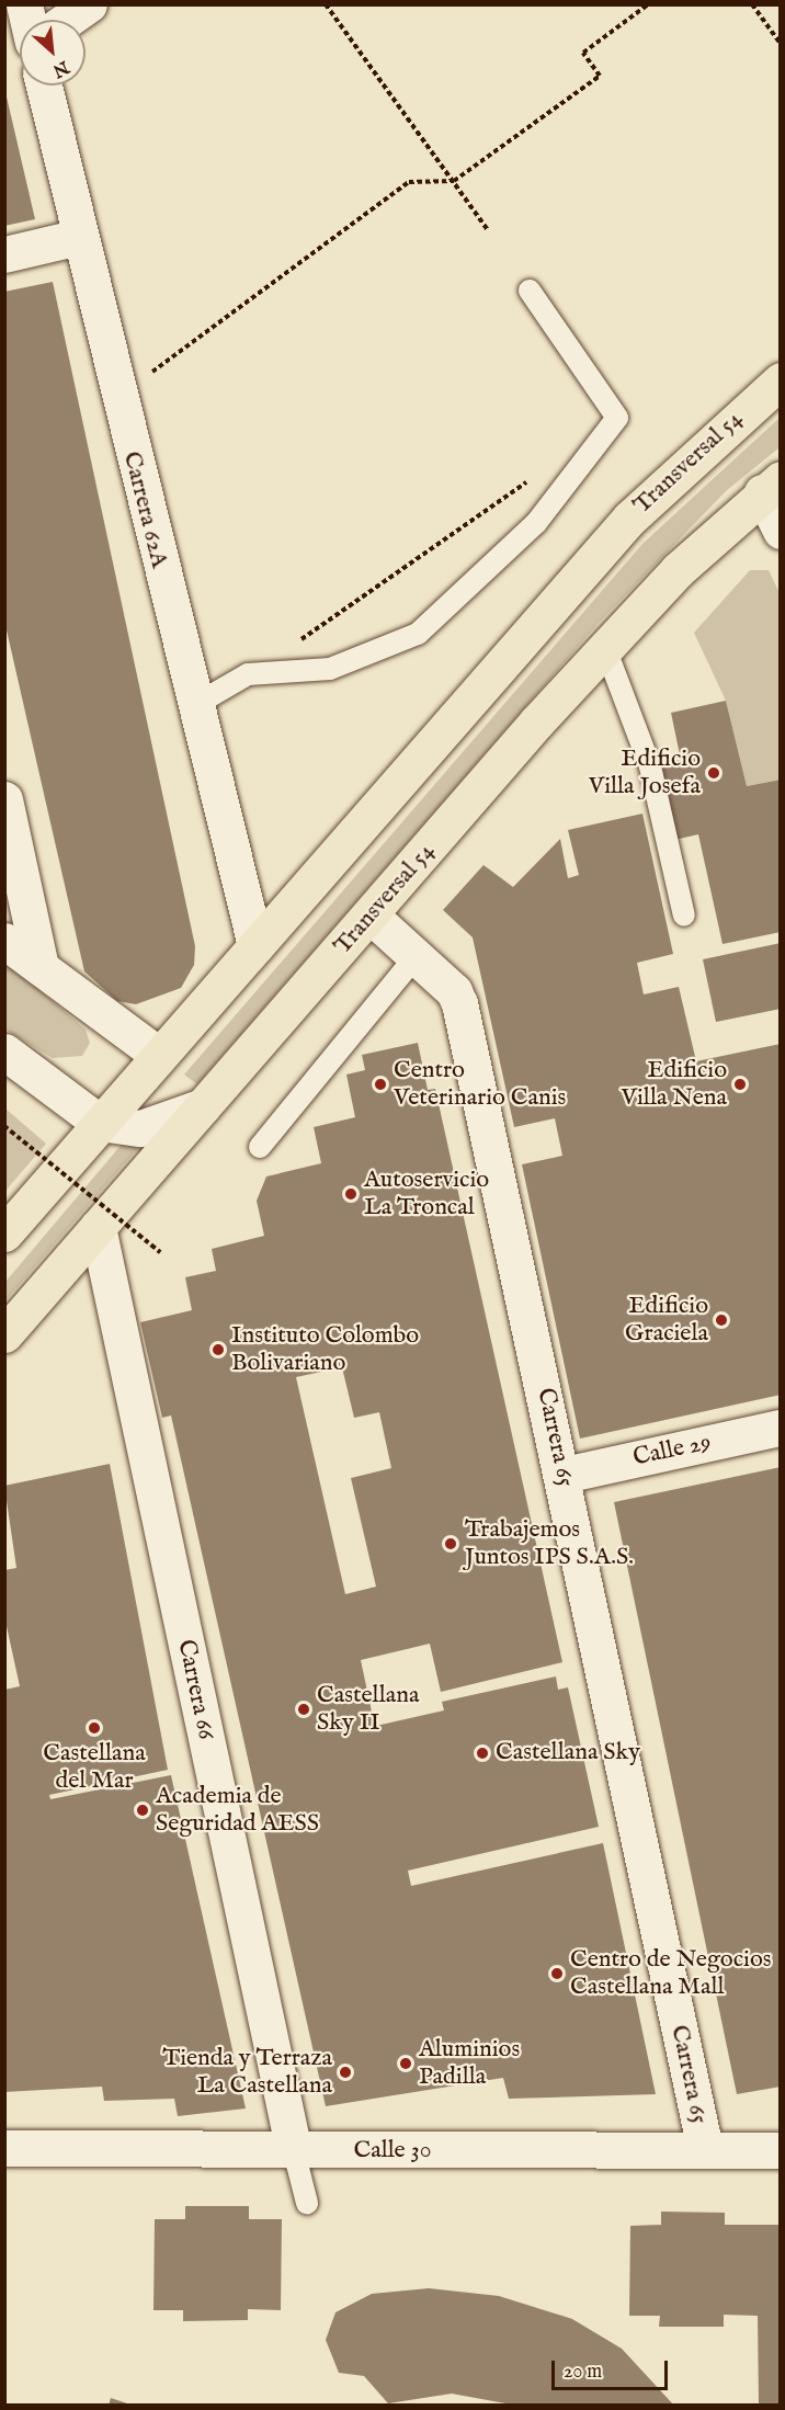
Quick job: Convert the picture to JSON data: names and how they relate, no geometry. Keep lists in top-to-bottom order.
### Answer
{
  "streets": {
    "main road": ["Transversal 54"],
    "street": [
      "Carrera 62A",
      "Carrera 65",
      "Calle 29",
      "Carrera 66",
      "Calle 30"
    ]
  },
  "crossings": [
    ["Transversal 54", "Carrera 62A"],
    ["Transversal 54", "Carrera 65"],
    ["Transversal 54", "Carrera 66"],
    ["Carrera 65", "Calle 29"],
    ["Carrera 65", "Calle 30"],
    ["Carrera 66", "Calle 30"]
  ],
  "places": [
    "Edificio Villa Josefa",
    "Centro Veterinario Canis",
    "Edificio Villa Nena",
    "Autoservicio La Troncal",
    "Edificio Graciela",
    "Instituto Colombo Bolivariano",
    "Trabajemos Juntos IPS S.A.S.",
    "Castellana Sky II",
    "Castellana del Mar",
    "Castellana Sky",
    "Academia de Seguridad AESS",
    "Centro de Negocios Castellana Mall",
    "Aluminios Padilla",
    "Tienda y Terraza La Castellana"
  ],
  "scale_bar": "20 m",
  "north": "bottom right"
}
